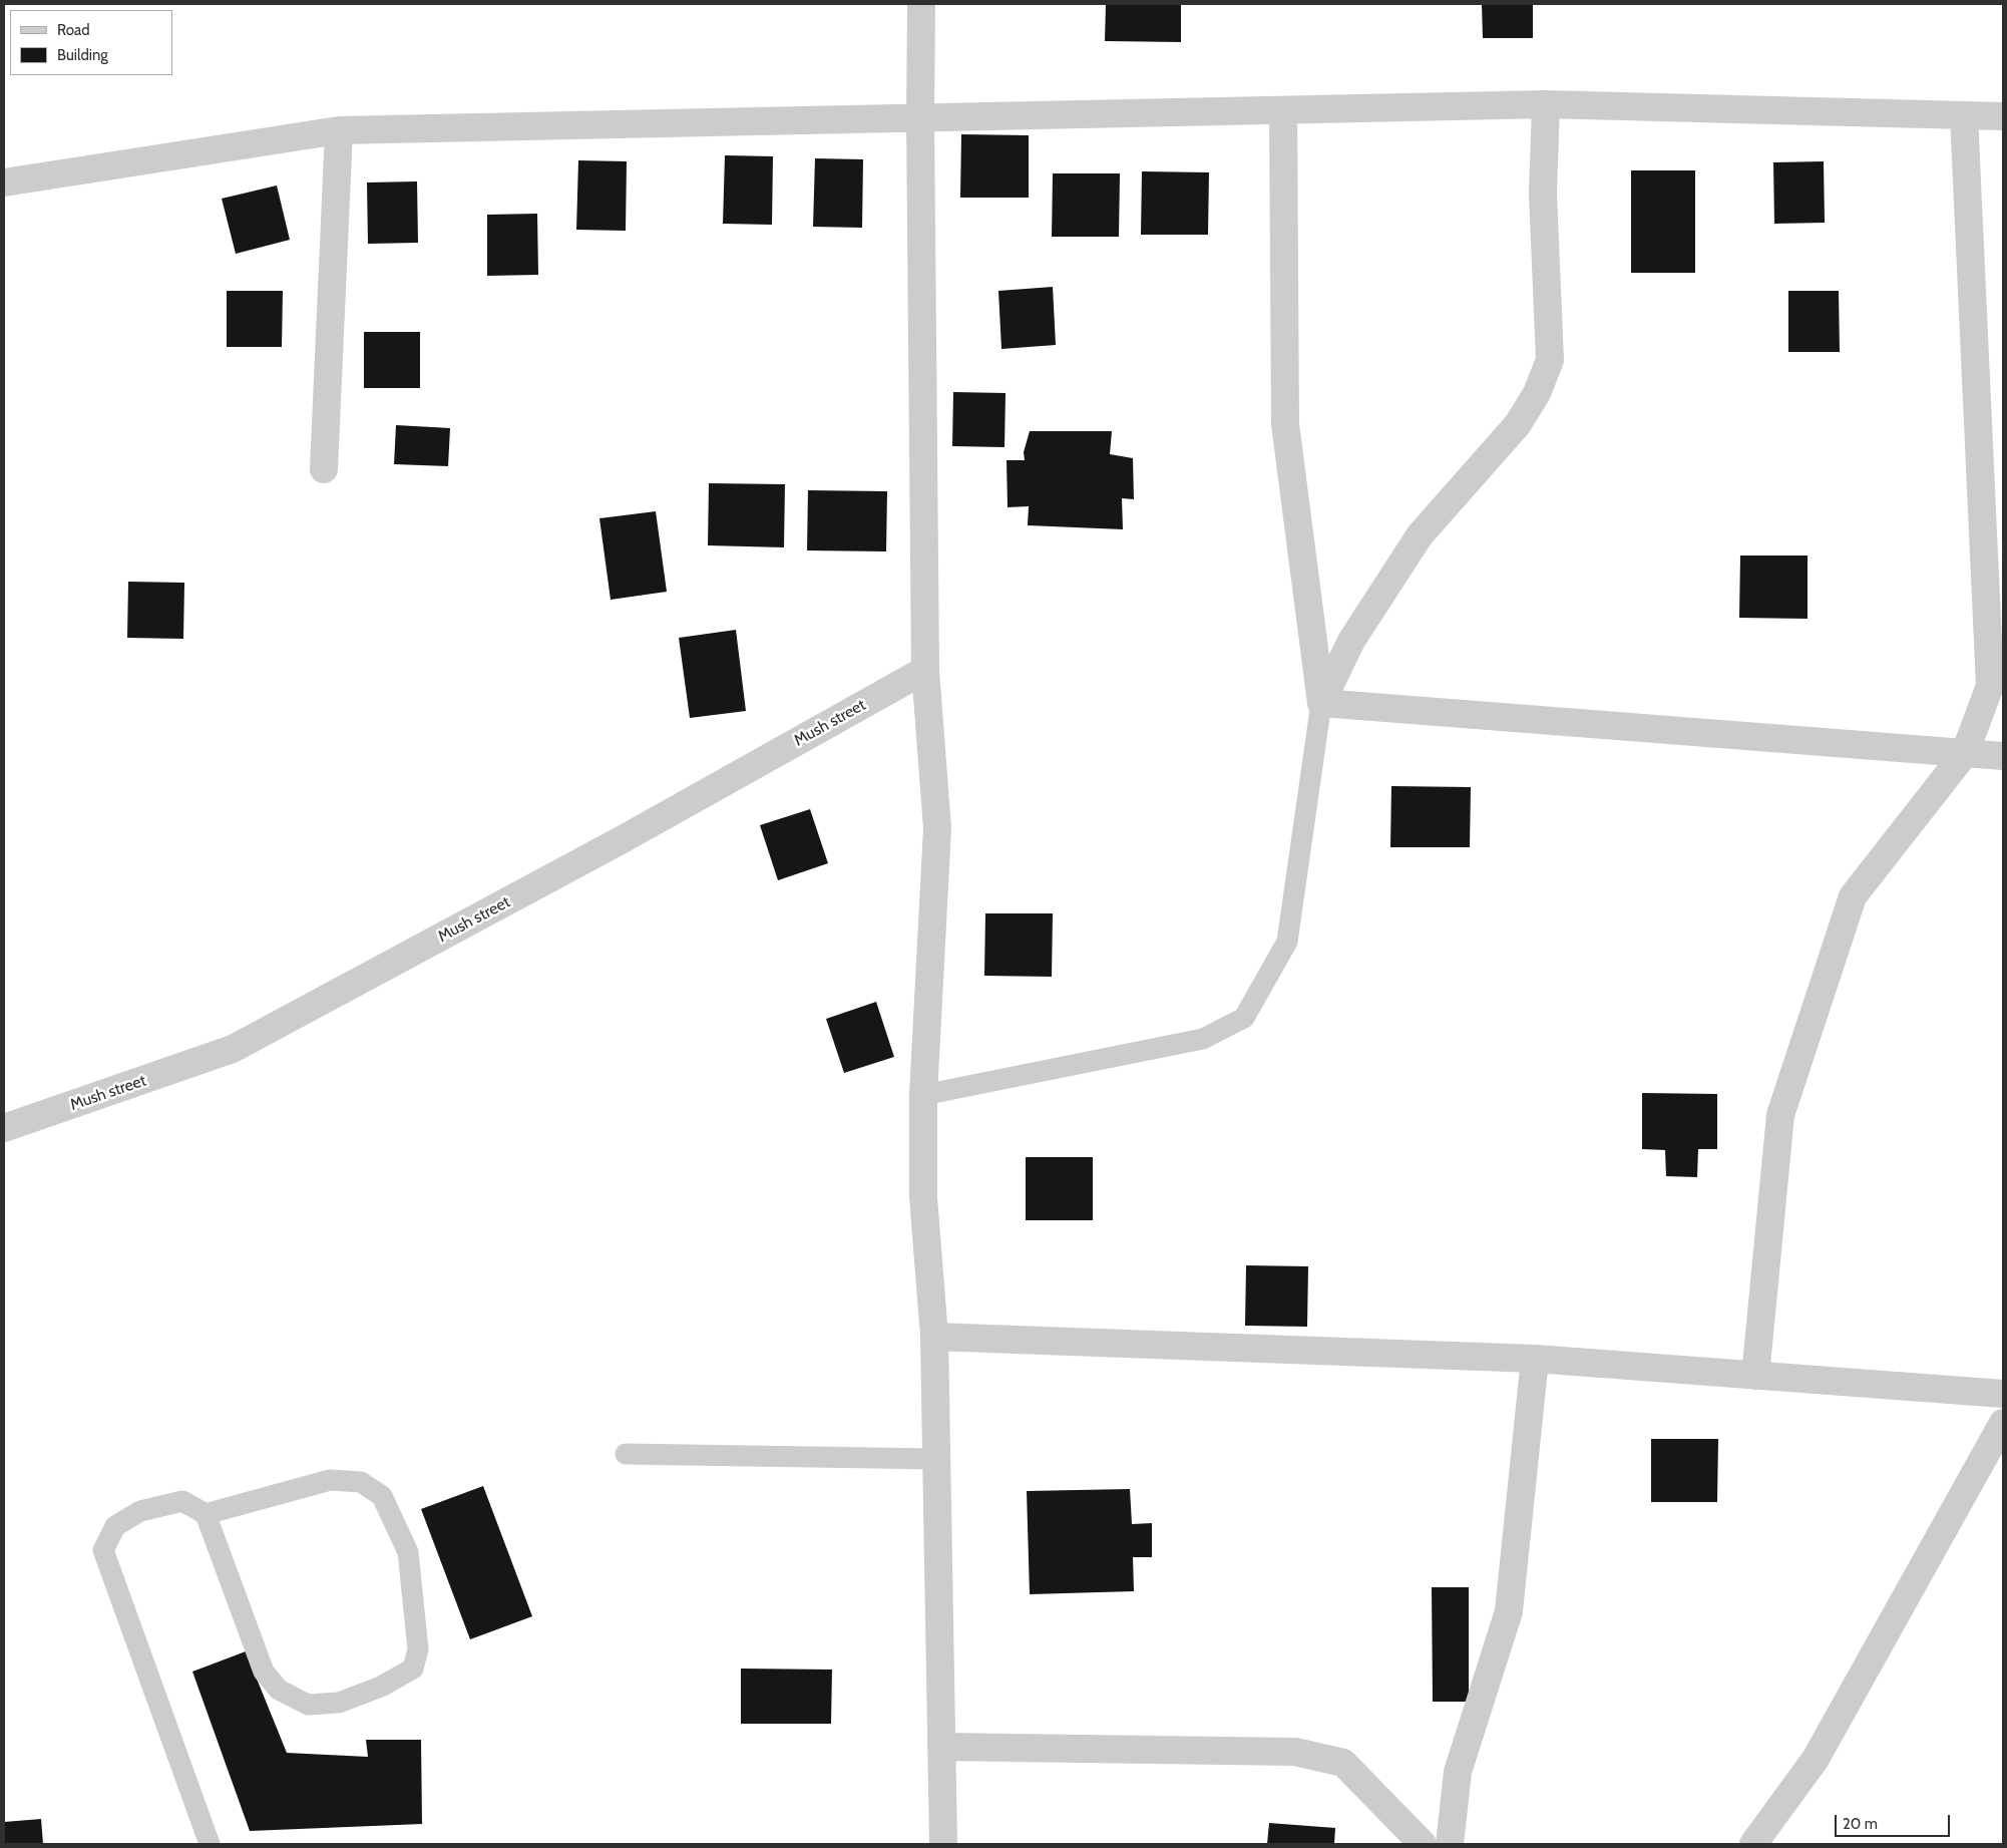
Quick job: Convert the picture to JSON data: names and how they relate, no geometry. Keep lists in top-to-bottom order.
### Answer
{
  "streets": {
    "street": ["Mush street"]
  },
  "legend": ["Road", "Building"],
  "scale_bar": "20 m"
}
